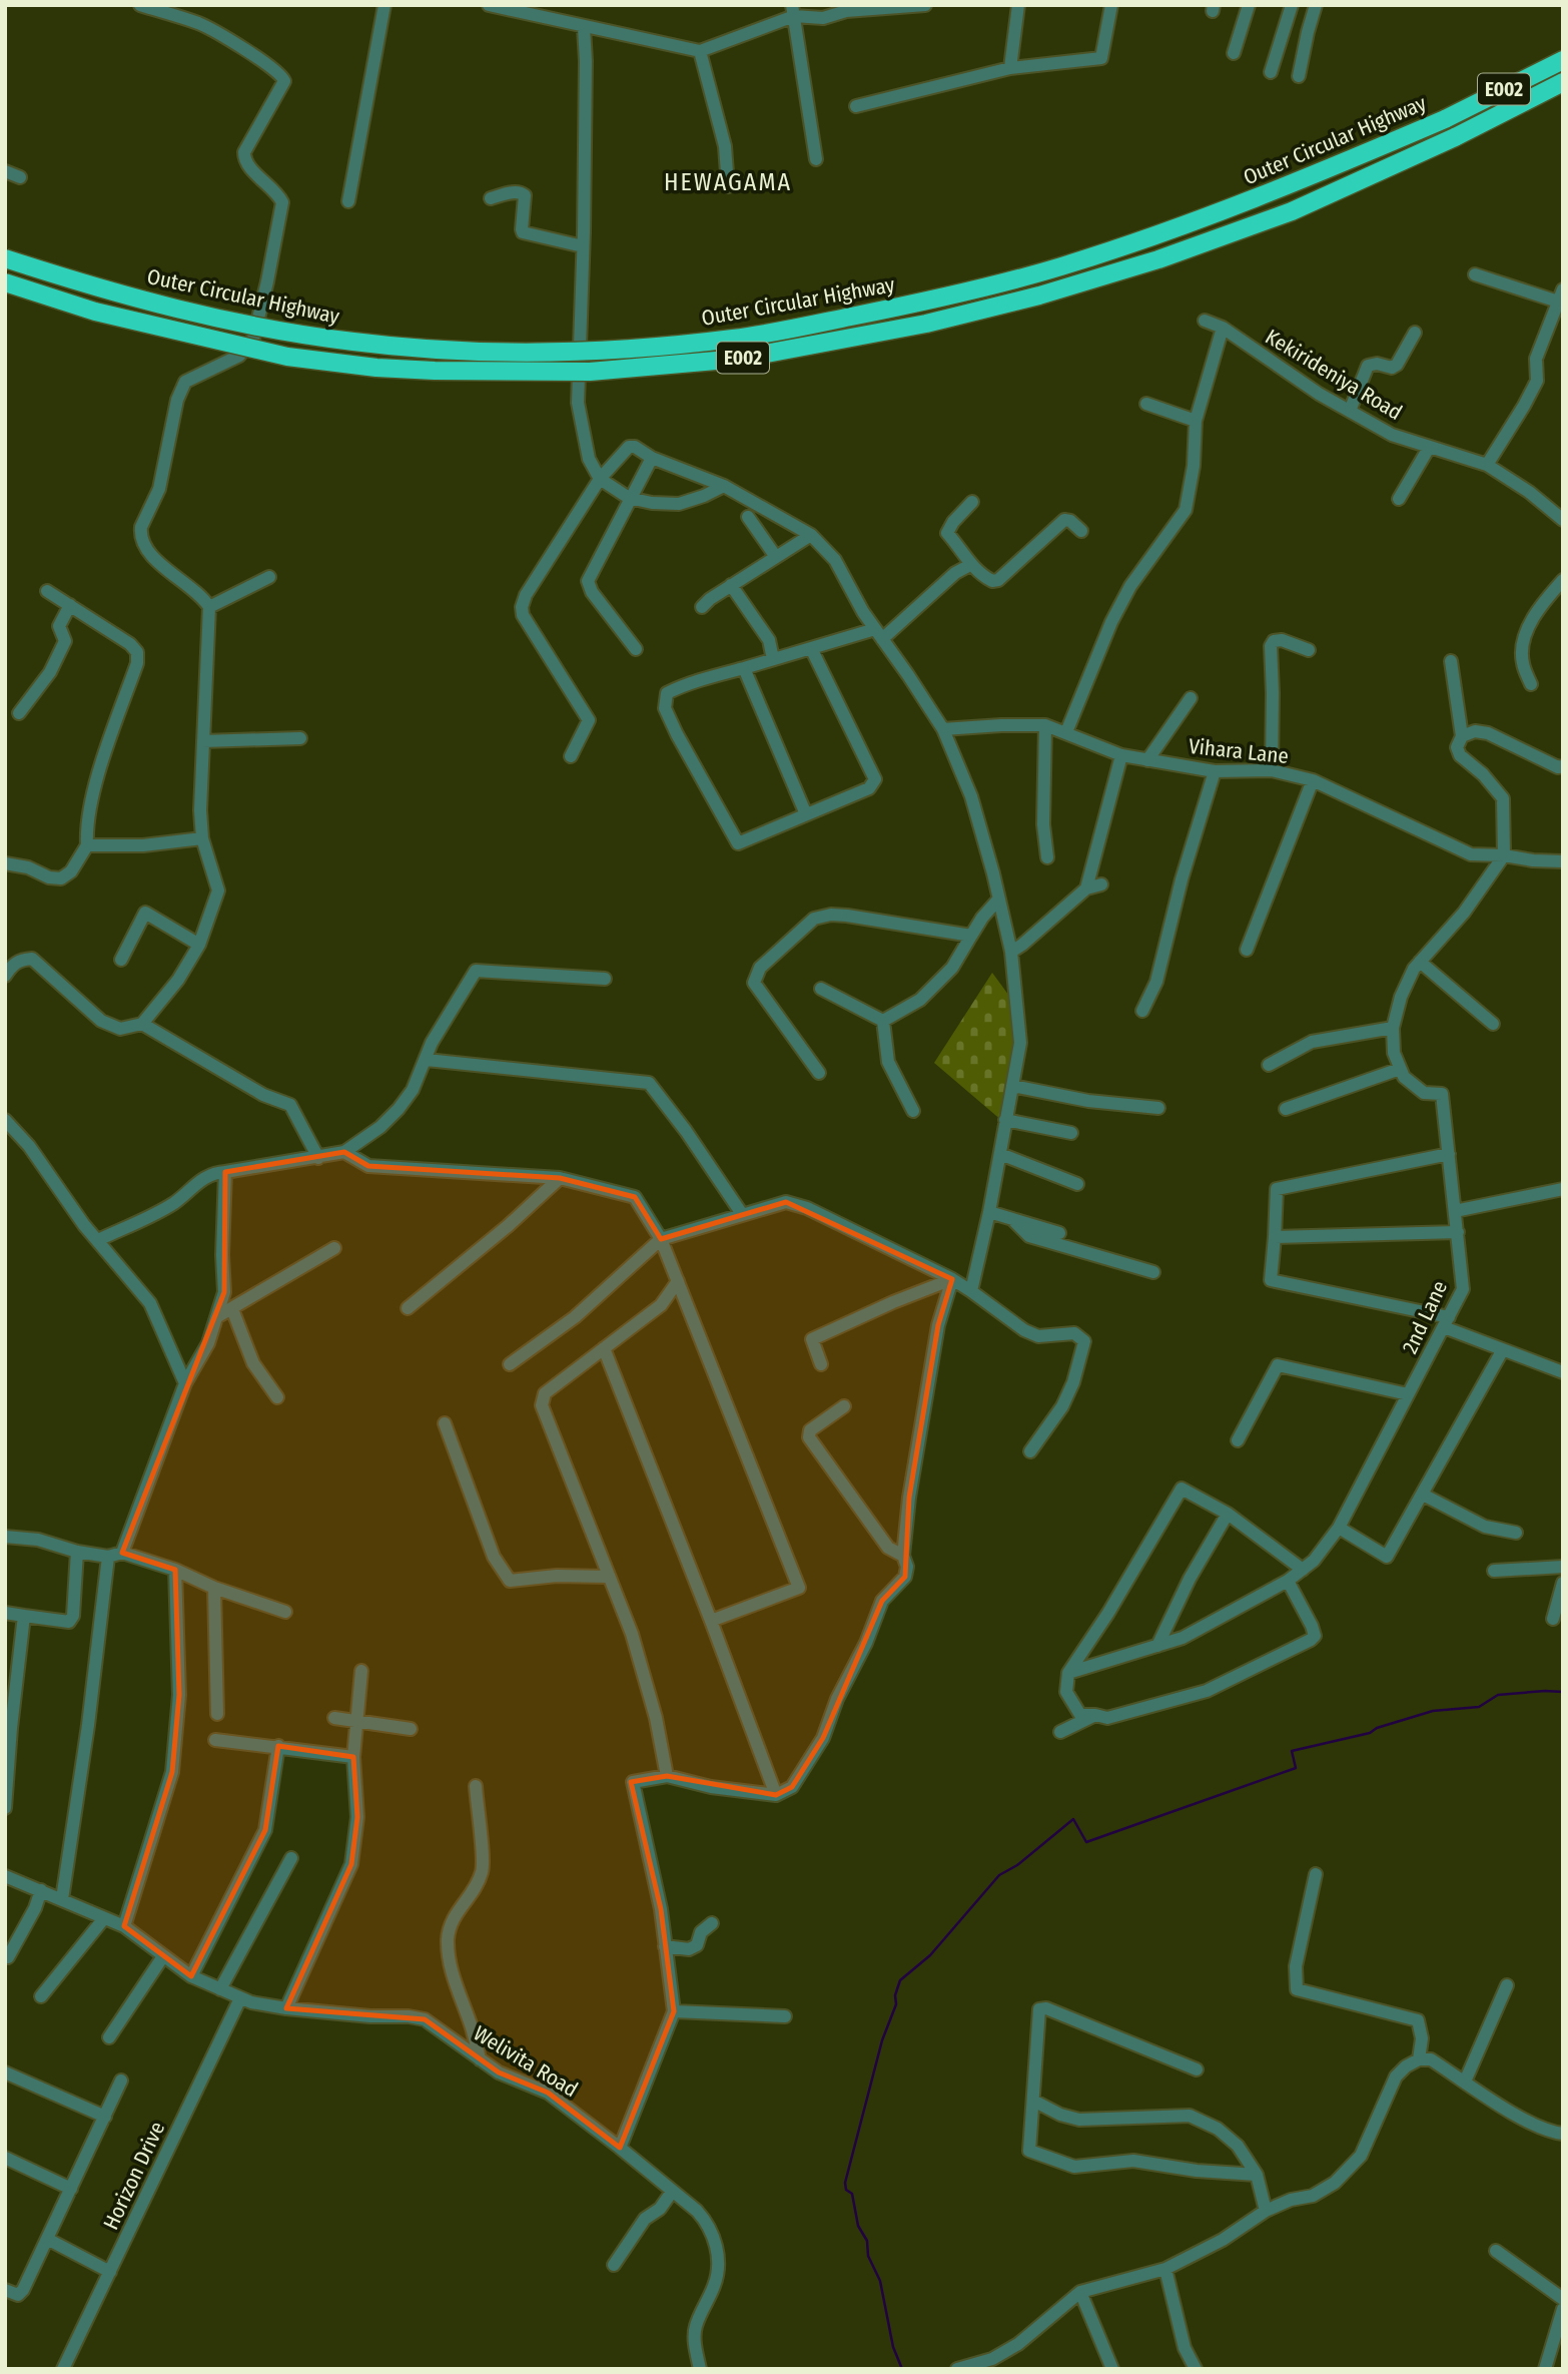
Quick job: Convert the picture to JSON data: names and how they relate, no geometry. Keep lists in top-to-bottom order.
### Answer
{
  "streets": {
    "highway": ["E002", "Outer Circular Highway"],
    "street": [
      "Kekirideniya Road",
      "Vihara Lane",
      "2nd Lane",
      "Welivita Road",
      "Horizon Drive"
    ]
  },
  "crossings": [
    ["Welivita Road", "Horizon Drive"]
  ],
  "districts": ["HEWAGAMA"]
}
